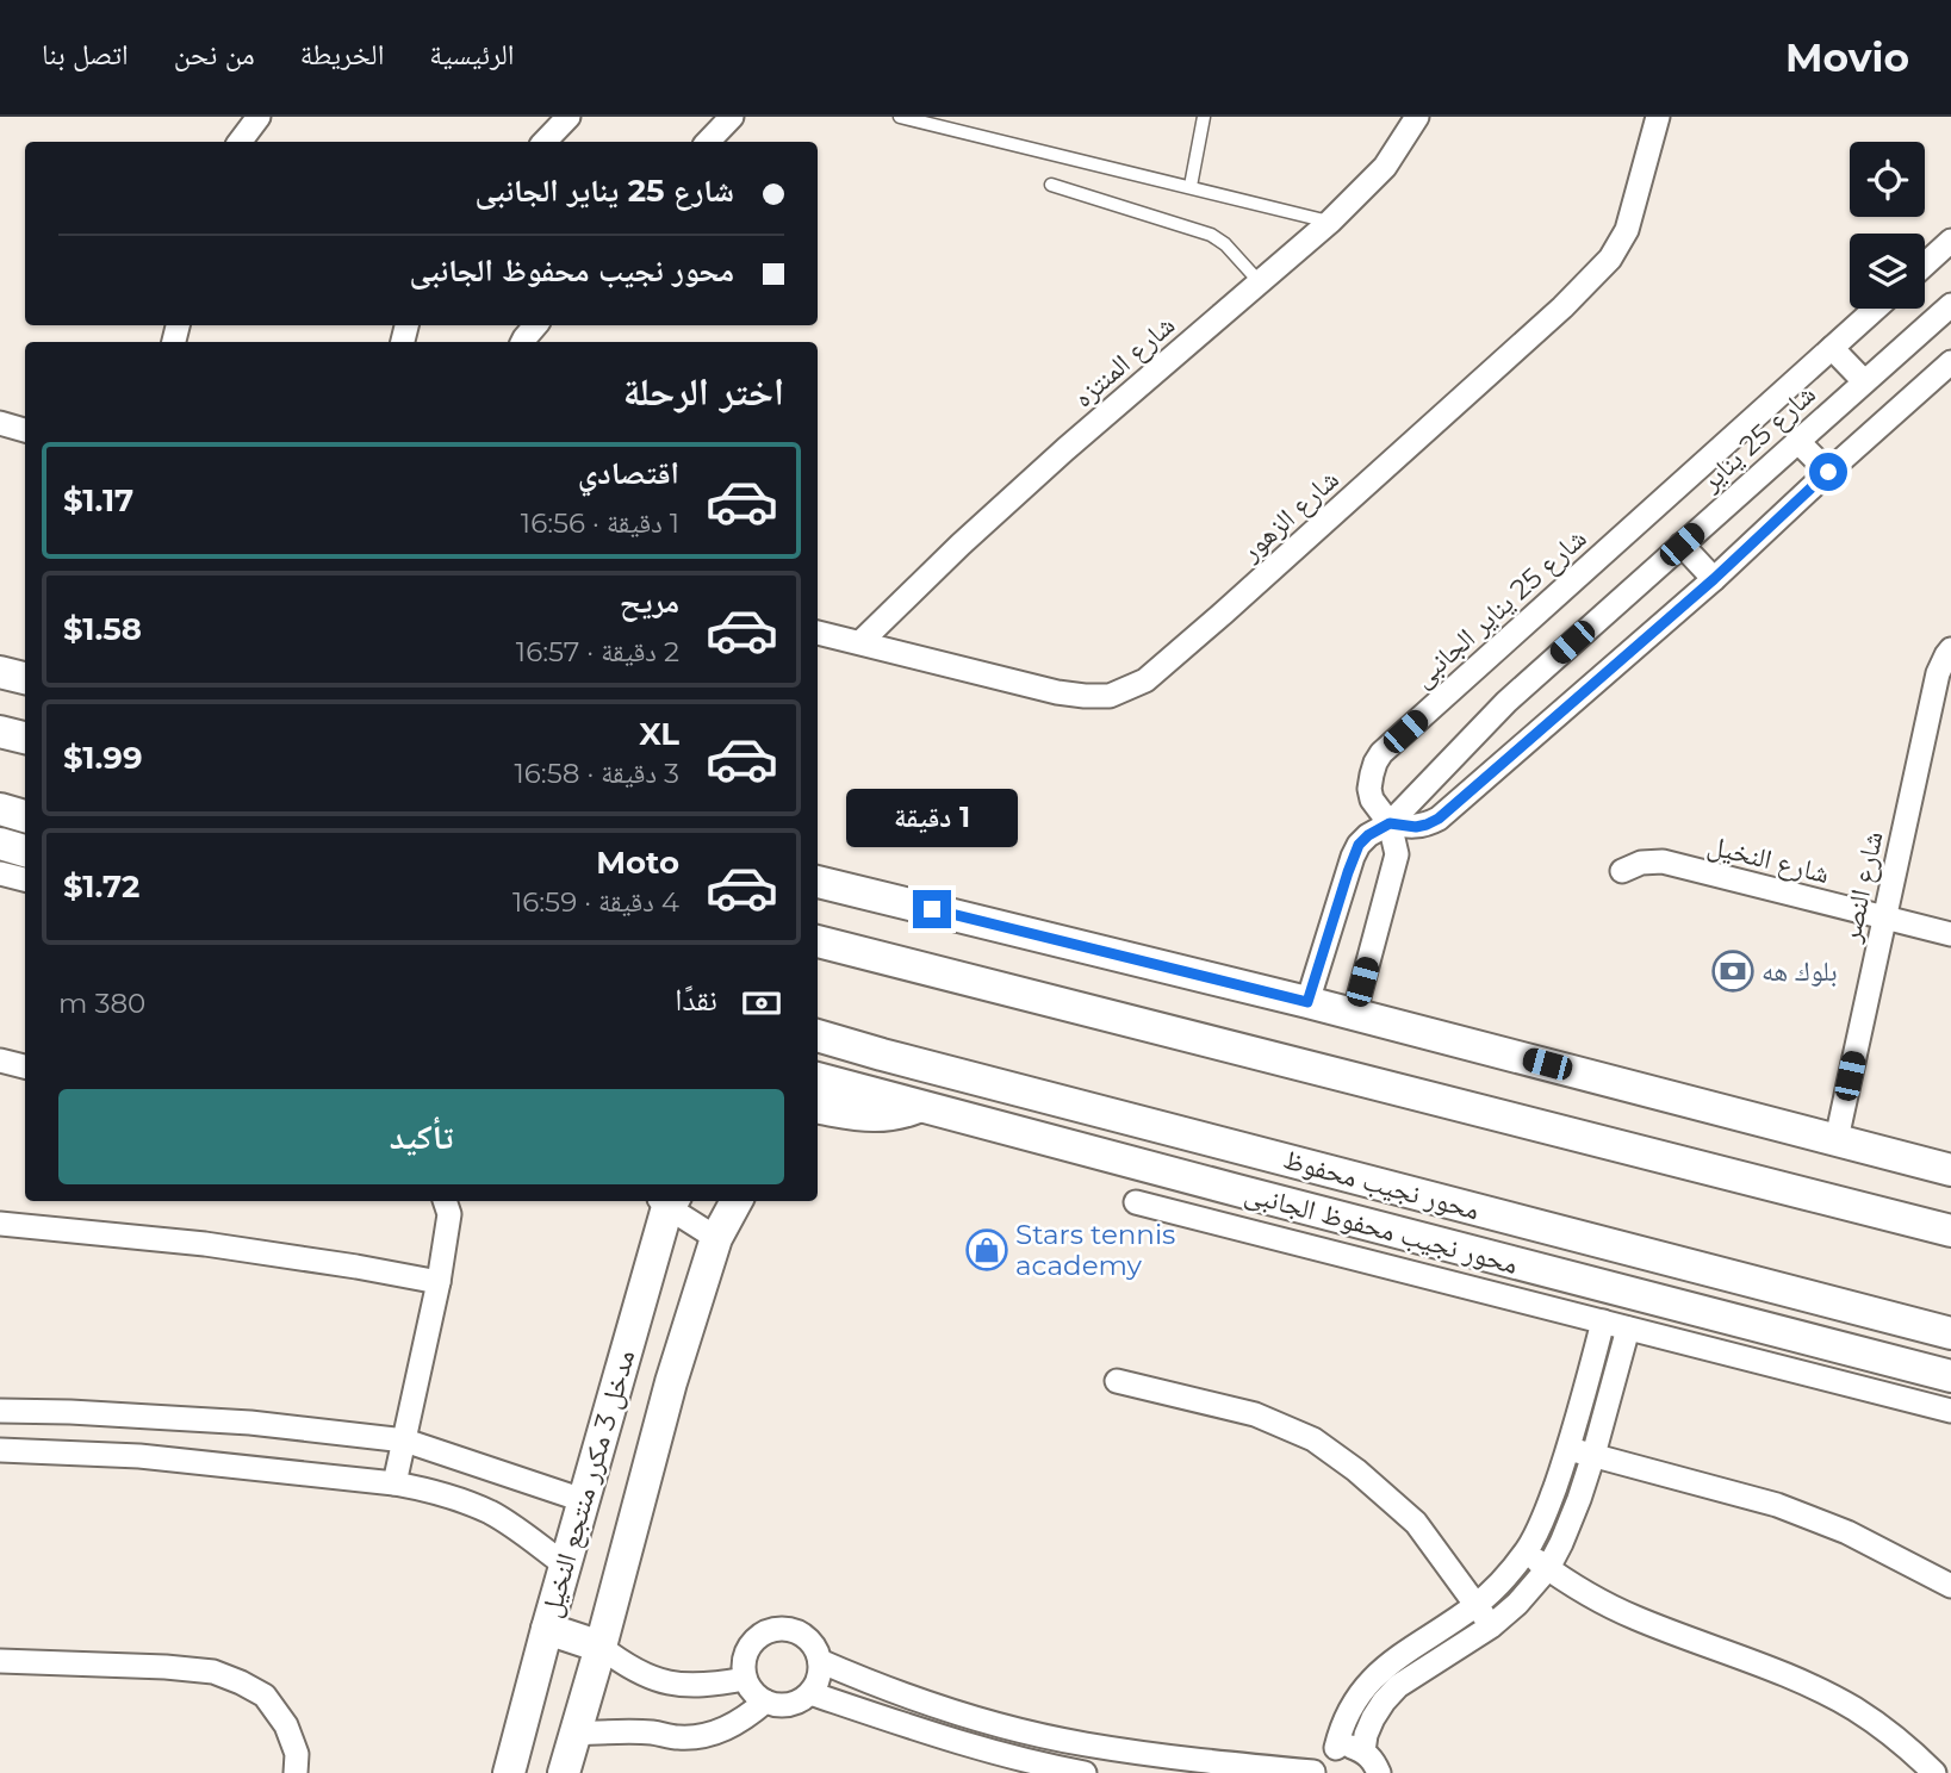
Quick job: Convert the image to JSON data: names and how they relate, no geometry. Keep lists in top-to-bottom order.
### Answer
{
  "streets": {
    "street": [
      "شارع المنتزه",
      "شارع 25 يناير",
      "شارع الزهور",
      "شارع 25 يناير الجانبى",
      "شارع النخيل",
      "شارع النصر",
      "محور نجيب محفوظ",
      "محور نجيب محفوظ الجانبى",
      "مدخل 3 مكرر منتجع النخيل"
    ]
  },
  "crossings": [
    ["شارع المنتزه", "شارع الزهور"],
    ["شارع 25 يناير", "شارع 25 يناير الجانبى"],
    ["شارع النخيل", "شارع النصر"]
  ],
  "places": {
    "bank": ["بلوك هه"],
    "shop": ["Stars tennis academy"]
  },
  "page": {
    "header": "Movio",
    "nav": [
      "الرئيسية",
      "الخريطة",
      "من نحن",
      "اتصل بنا"
    ],
    "banner": ["شارع 25 يناير الجانبى", "محور نجيب محفوظ الجانبى"],
    "heading": "اختر الرحلة",
    "list": [
      {
        "name": "اقتصادي",
        "note": "1 دقيقة · 16:56",
        "value": "$1.17"
      },
      {
        "name": "مريح",
        "note": "2 دقيقة · 16:57",
        "value": "$1.58"
      },
      {
        "name": "XL",
        "note": "3 دقيقة · 16:58",
        "value": "$1.99"
      },
      {
        "name": "Moto",
        "note": "4 دقيقة · 16:59",
        "value": "$1.72"
      }
    ],
    "bubble": "1 دقيقة",
    "pay": ["نقدًا", "380 m"],
    "buttons": "تأكيد"
  }
}
